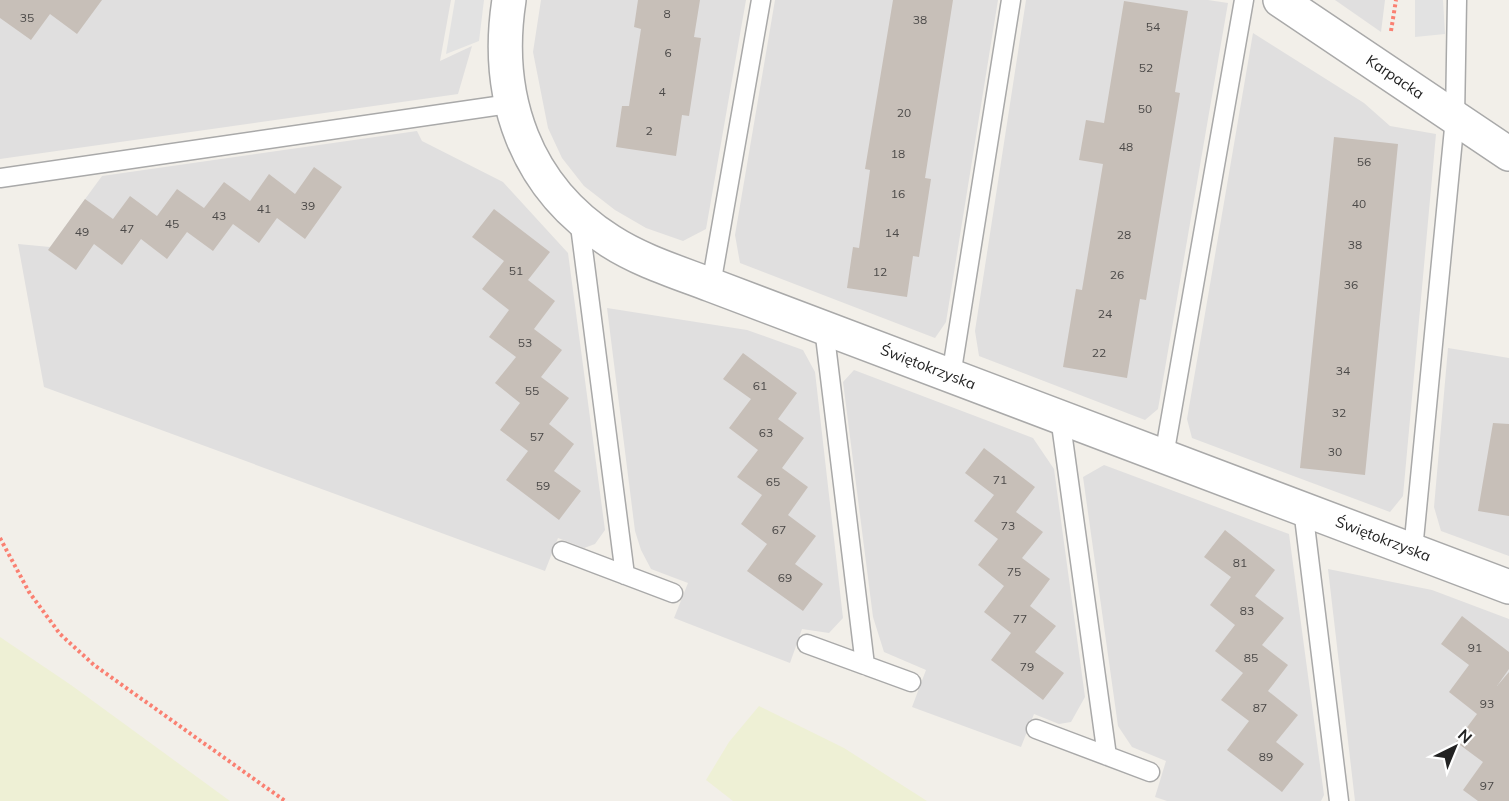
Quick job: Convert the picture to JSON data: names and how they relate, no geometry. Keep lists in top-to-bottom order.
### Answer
{
  "streets": {
    "street": ["Karpacka", "Świętokrzyska"]
  },
  "house_numbers": [
    "8",
    "35",
    "38",
    "54",
    "6",
    "52",
    "4",
    "50",
    "20",
    "2",
    "48",
    "18",
    "56",
    "16",
    "40",
    "39",
    "41",
    "43",
    "45",
    "47",
    "49",
    "14",
    "28",
    "38",
    "51",
    "12",
    "26",
    "36",
    "24",
    "53",
    "22",
    "34",
    "61",
    "55",
    "32",
    "63",
    "57",
    "30",
    "71",
    "65",
    "59",
    "73",
    "67",
    "81",
    "75",
    "69",
    "83",
    "77",
    "91",
    "85",
    "79",
    "93",
    "87",
    "89",
    "97"
  ],
  "north": "top right"
}
